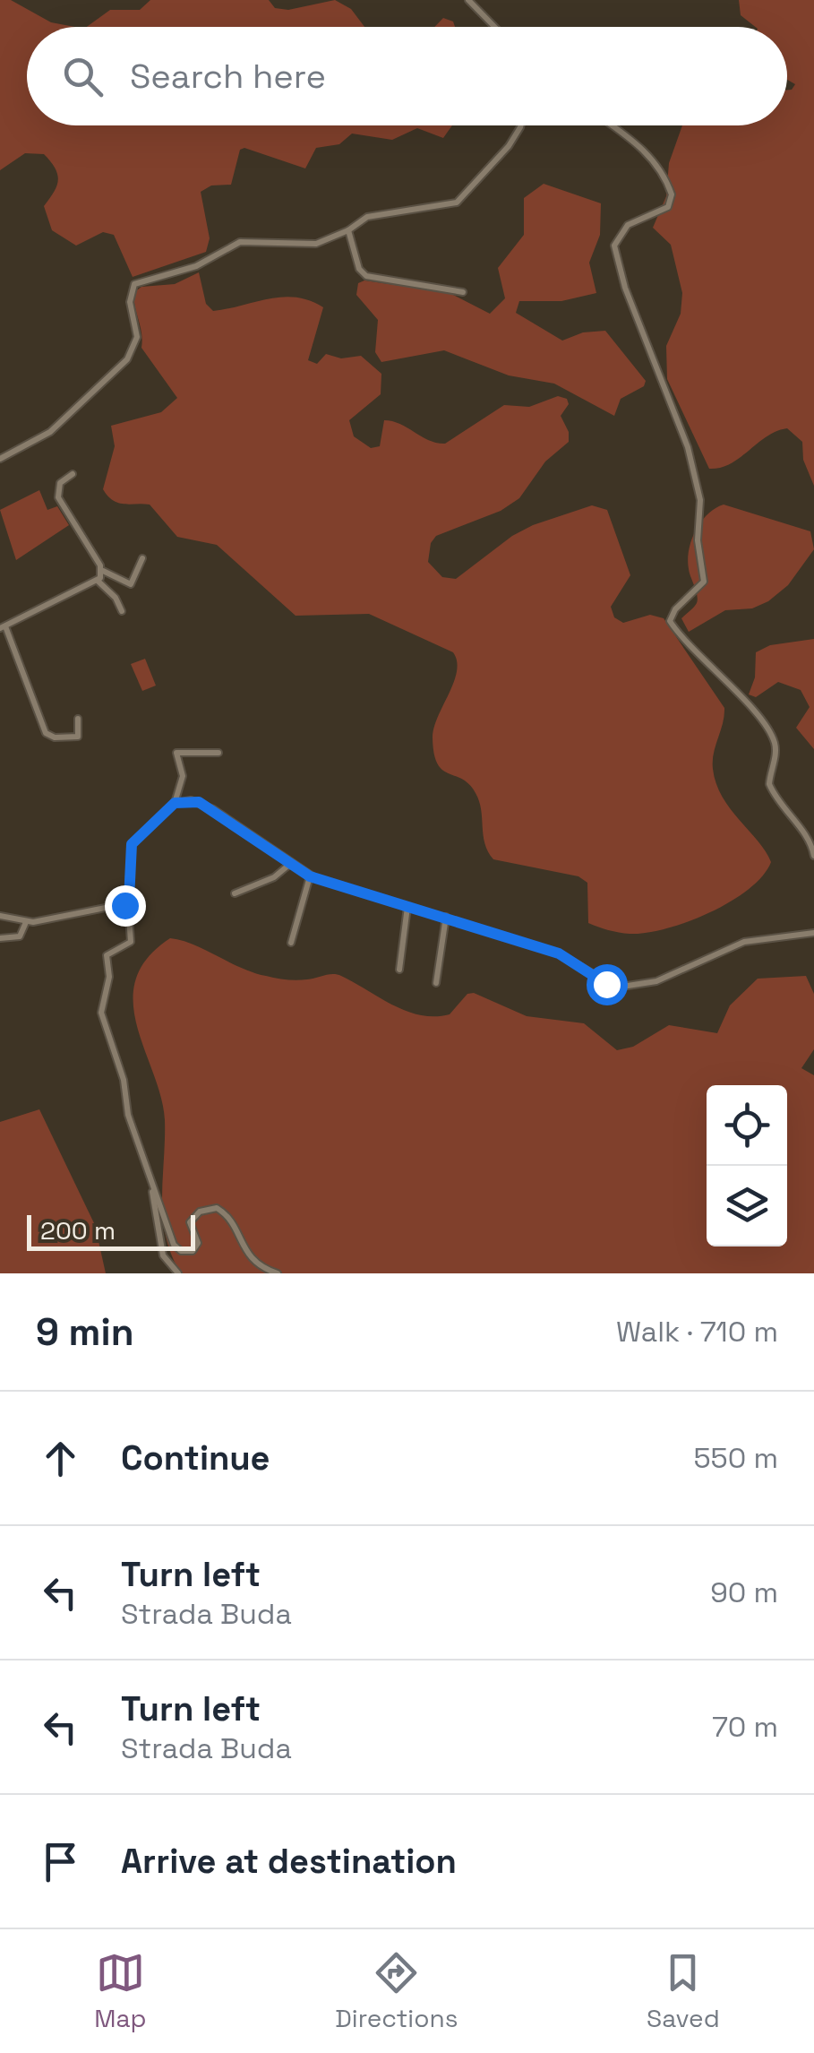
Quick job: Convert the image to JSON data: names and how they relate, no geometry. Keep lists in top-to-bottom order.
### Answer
{
  "scale_bar": "200 m",
  "page": {
    "search": "Search here",
    "scale": "200 m",
    "heading": ["9 min", "Walk · 710 m"],
    "list": [
      ["Continue", "550 m"],
      ["Turn left", "Strada Buda", "90 m"],
      ["Turn left", "Strada Buda", "70 m"],
      "Arrive at destination"
    ],
    "nav": ["Map", "Directions", "Saved"]
  }
}
